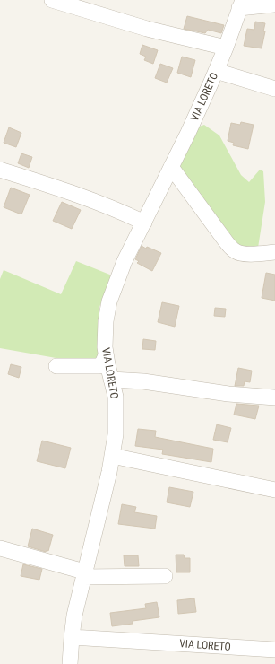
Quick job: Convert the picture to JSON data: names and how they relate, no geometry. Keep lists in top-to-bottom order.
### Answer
{
  "streets": {
    "street": ["VIA LORETO"]
  }
}
